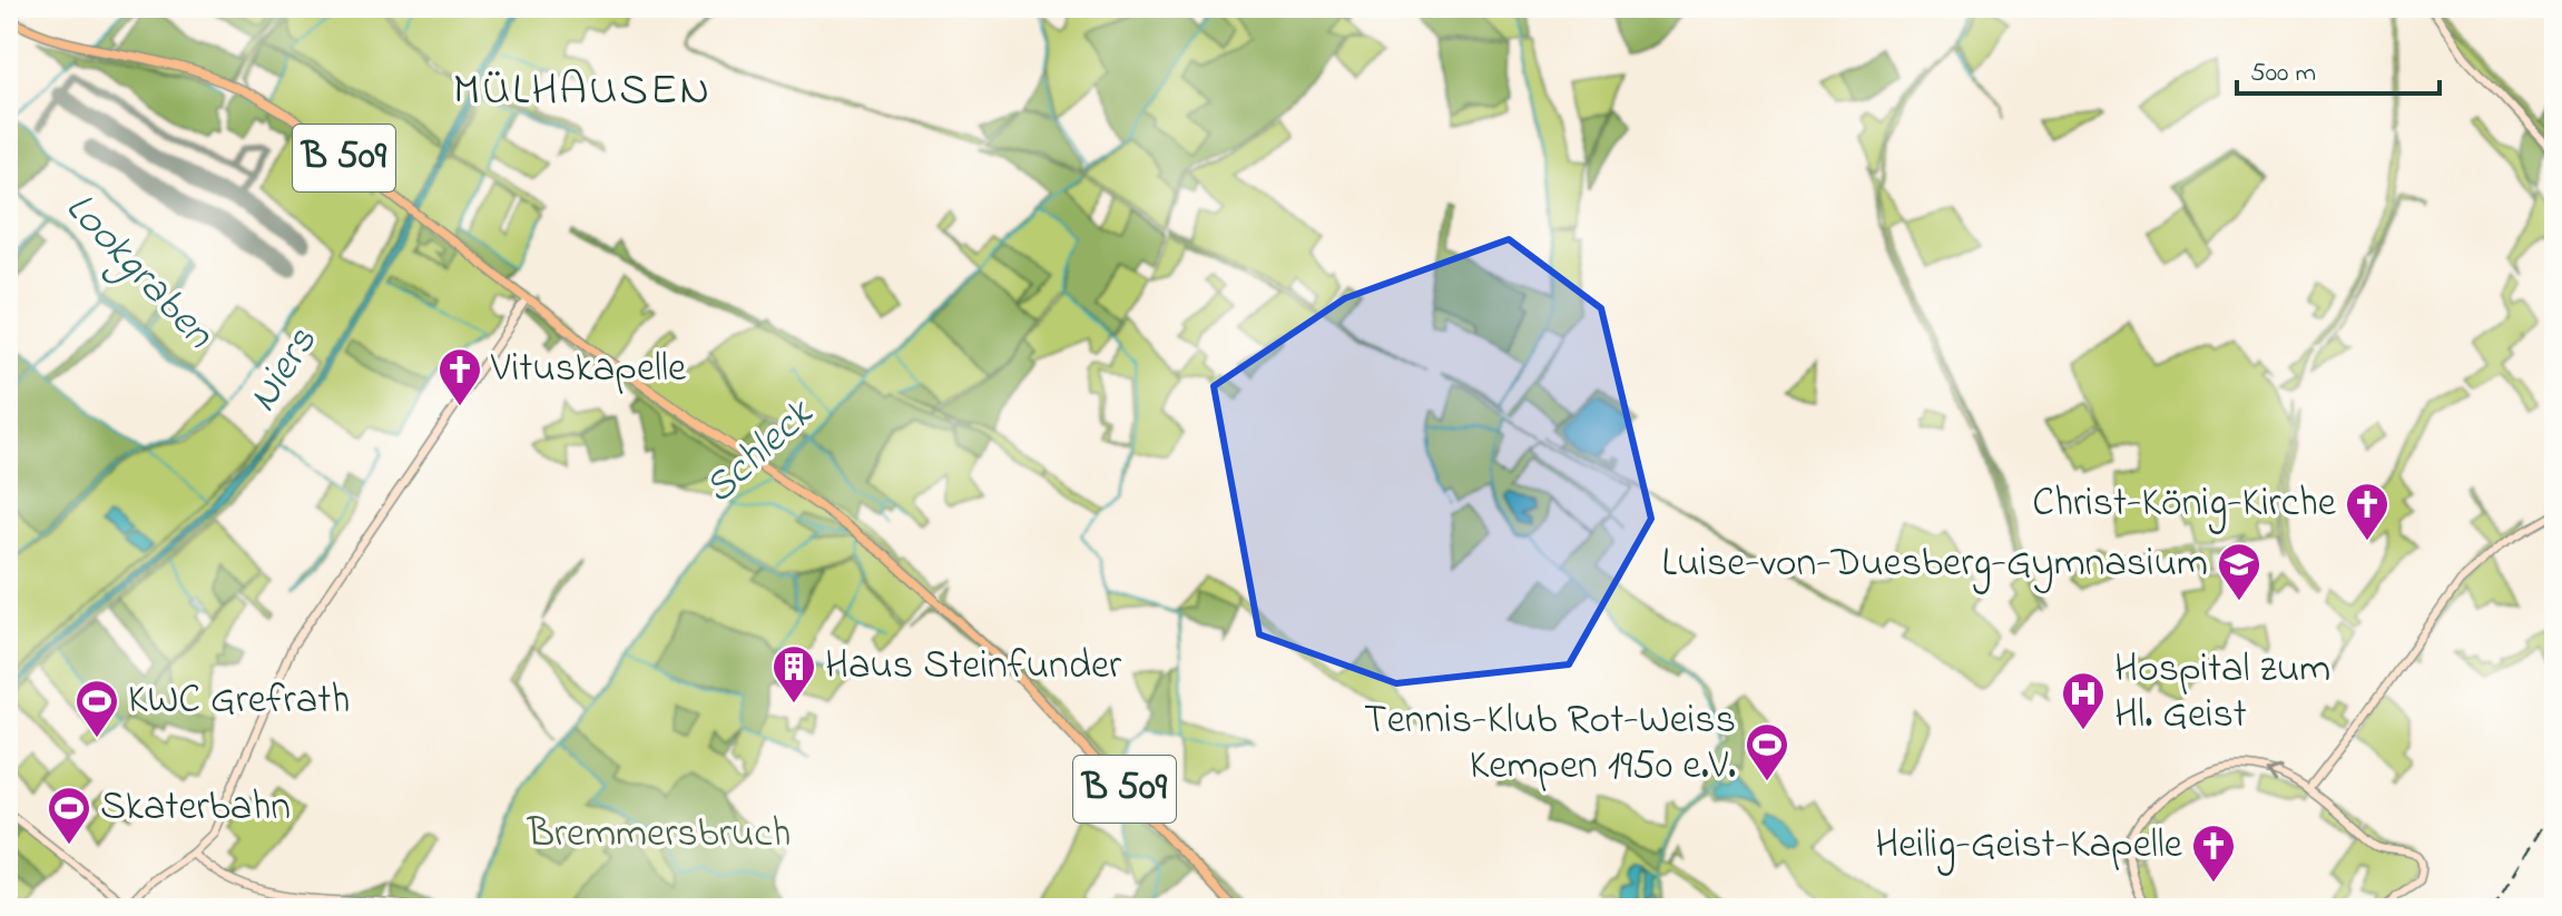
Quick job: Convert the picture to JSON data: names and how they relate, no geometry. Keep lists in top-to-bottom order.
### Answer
{
  "streets": {
    "main road": ["B 509"]
  },
  "districts": ["MÜLHAUSEN"],
  "water": ["Lookgraben", "Niers", "Schleck"],
  "parks": ["Bremmersbruch"],
  "places": {
    "church": ["Vituskapelle", "Christ-König-Kirche", "Heilig-Geist-Kapelle"],
    "school or university": ["Luise-von-Duesberg-Gymnasium"],
    "building": ["Haus Steinfunder"],
    "hospital": ["Hospital zum Hl. Geist"],
    "sports": ["KWC Grefrath", "Tennis-Klub Rot-Weiss Kempen 1950 e.V.", "Skaterbahn"]
  },
  "scale_bar": "500 m"
}
